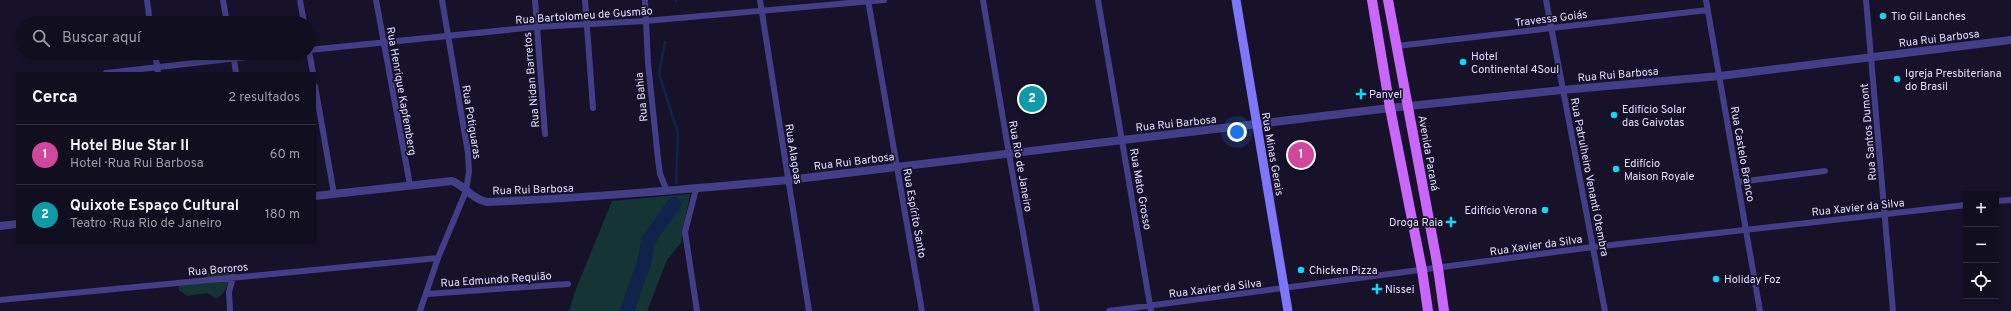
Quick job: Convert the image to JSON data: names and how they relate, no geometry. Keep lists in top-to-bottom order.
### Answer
{
  "streets": {
    "main road": ["Avenida Paraná", "Rua Minas Gerais"],
    "street": [
      "Rua Bartolomeu de Gusmão",
      "Travessa Goiás",
      "Rua Rui Barbosa",
      "Rua Nidan Barretos",
      "Rua Henrique Kapfemberg",
      "Rua Bahia",
      "Rua Potiguaras",
      "Rua Santos Dumont",
      "Rua Alagoas",
      "Rua Castelo Branco",
      "Rua Rio de Janeiro",
      "Rua Patrulheiro Venanti Otembra",
      "Rua Mato Grosso",
      "Rua Xavier da Silva",
      "Rua Espírito Santo",
      "Rua Bororos",
      "Rua Edmundo Requião"
    ]
  },
  "crossings": [
    ["Rua Bartolomeu de Gusmão", "Rua Nidan Barretos"],
    ["Rua Bartolomeu de Gusmão", "Rua Henrique Kapfemberg"],
    ["Rua Bartolomeu de Gusmão", "Rua Bahia"],
    ["Rua Bartolomeu de Gusmão", "Rua Potiguaras"],
    ["Rua Bartolomeu de Gusmão", "Rua Alagoas"],
    ["Rua Bartolomeu de Gusmão", "Rua Espírito Santo"],
    ["Travessa Goiás", "Avenida Paraná"],
    ["Travessa Goiás", "Rua Castelo Branco"],
    ["Travessa Goiás", "Rua Patrulheiro Venanti Otembra"],
    ["Rua Rui Barbosa", "Rua Henrique Kapfemberg"],
    ["Rua Rui Barbosa", "Rua Bahia"],
    ["Rua Rui Barbosa", "Rua Potiguaras"],
    ["Rua Rui Barbosa", "Rua Santos Dumont"],
    ["Rua Rui Barbosa", "Avenida Paraná"],
    ["Rua Rui Barbosa", "Rua Alagoas"],
    ["Rua Rui Barbosa", "Rua Minas Gerais"],
    ["Rua Rui Barbosa", "Rua Castelo Branco"],
    ["Rua Rui Barbosa", "Rua Rio de Janeiro"],
    ["Rua Rui Barbosa", "Rua Patrulheiro Venanti Otembra"],
    ["Rua Rui Barbosa", "Rua Mato Grosso"],
    ["Rua Rui Barbosa", "Rua Espírito Santo"],
    ["Rua Potiguaras", "Rua Bororos"],
    ["Rua Potiguaras", "Rua Edmundo Requião"],
    ["Rua Santos Dumont", "Rua Xavier da Silva"],
    ["Avenida Paraná", "Rua Xavier da Silva"],
    ["Rua Minas Gerais", "Rua Xavier da Silva"],
    ["Rua Castelo Branco", "Rua Xavier da Silva"],
    ["Rua Patrulheiro Venanti Otembra", "Rua Xavier da Silva"],
    ["Rua Mato Grosso", "Rua Xavier da Silva"]
  ],
  "places": {
    "other": [
      "Tio Gil Lanches",
      "Hotel Continental 4Soul",
      "Igreja Presbiteriana do Brasil",
      "Edifício Solar das Gaivotas",
      "Edifício Maison Royale",
      "Edifício Verona",
      "Chicken Pizza",
      "Holiday Foz"
    ],
    "health": ["Panvel", "Droga Raia", "Nissei"]
  },
  "page": {
    "search": "Buscar aquí",
    "heading": ["Cerca", "2 resultados"],
    "pins": ["2", "1"],
    "list": [
      {
        "mark": "1",
        "name": "Hotel Blue Star II",
        "note": "Hotel · Rua Rui Barbosa",
        "value": "60 m"
      },
      {
        "mark": "2",
        "name": "Quixote Espaço Cultural",
        "note": "Teatro · Rua Rio de Janeiro",
        "value": "180 m"
      }
    ],
    "map_buttons": ["+", "−"]
  }
}
